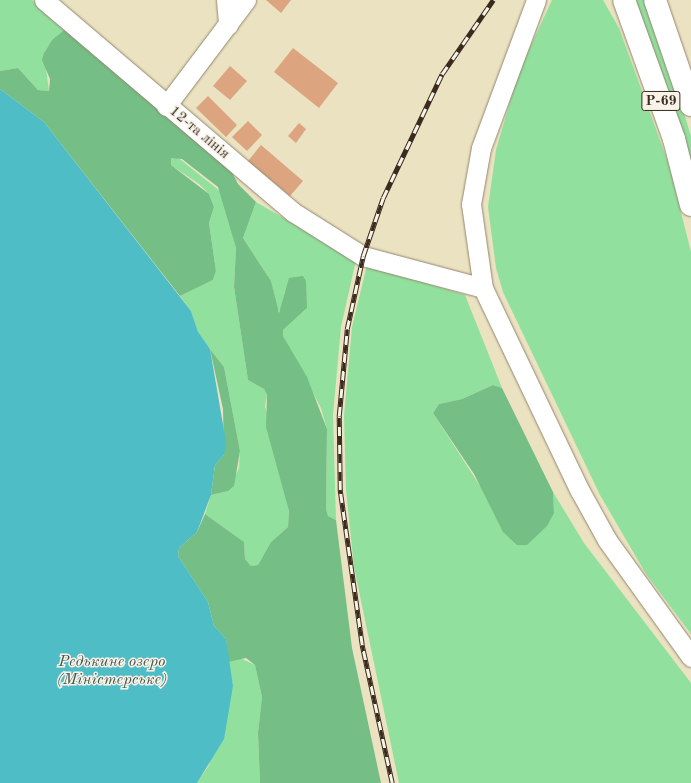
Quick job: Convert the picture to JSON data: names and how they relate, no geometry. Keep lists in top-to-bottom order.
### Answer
{
  "streets": {
    "main road": ["Р-69"],
    "street": ["12-та лінія"]
  },
  "water": ["Редькине озеро (Міністерське)"]
}
